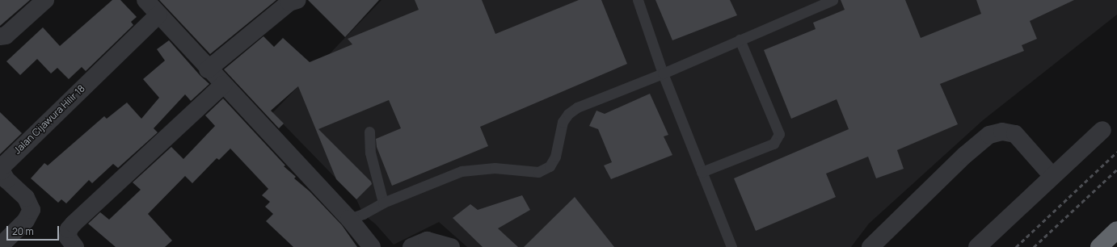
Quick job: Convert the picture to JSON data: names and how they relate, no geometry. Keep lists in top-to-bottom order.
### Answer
{
  "streets": {
    "street": ["Jalan Cijawura Hilir 18"]
  },
  "scale_bar": "20 m"
}
